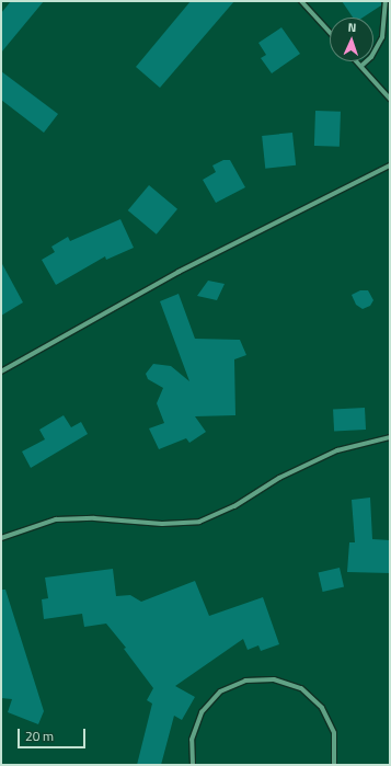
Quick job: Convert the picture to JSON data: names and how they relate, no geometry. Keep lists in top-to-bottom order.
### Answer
{
  "scale_bar": "20 m",
  "north": "top"
}
